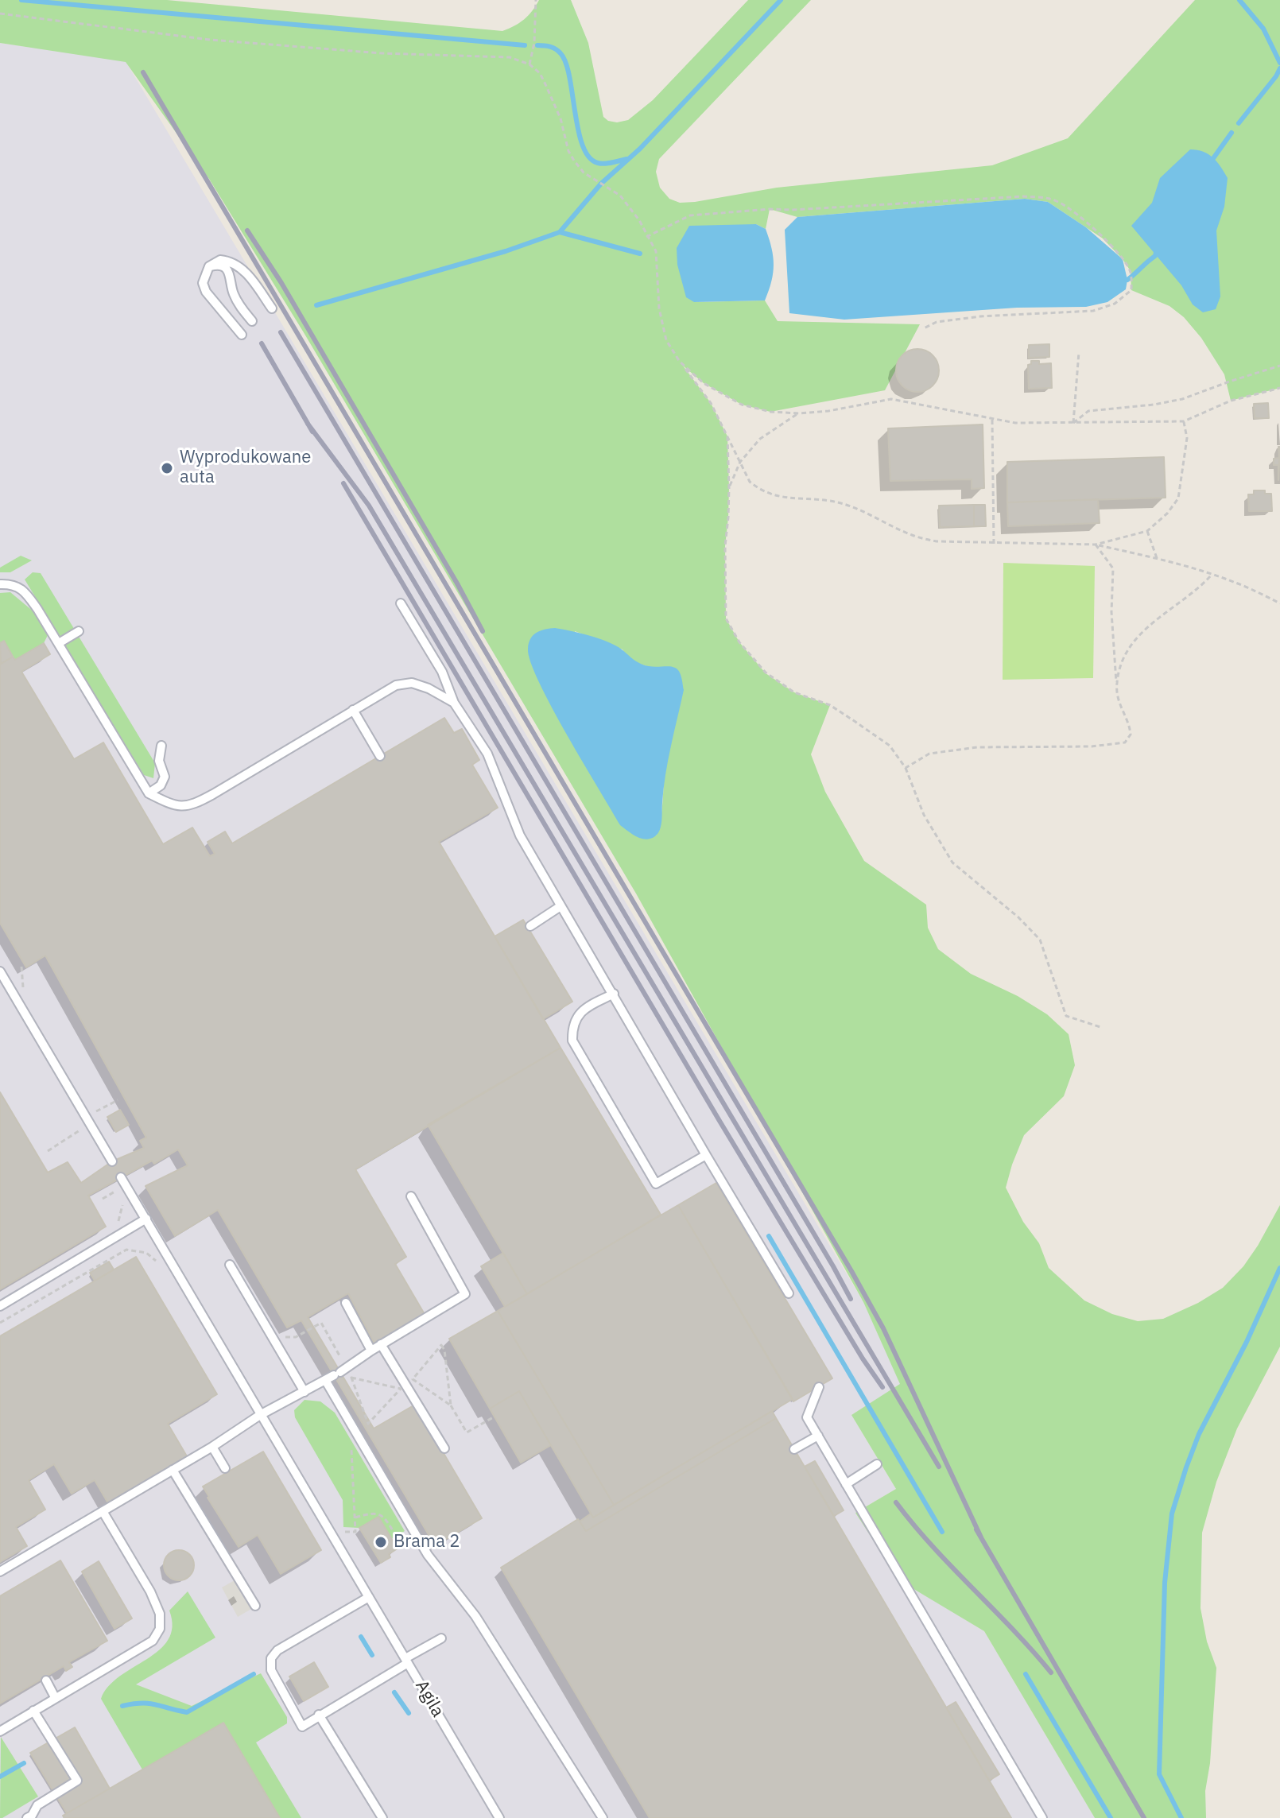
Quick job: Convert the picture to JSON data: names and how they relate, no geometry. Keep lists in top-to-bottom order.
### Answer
{
  "streets": {
    "lane": ["Agila"]
  },
  "places": ["Wyprodukowane auta", "Brama 2"]
}
